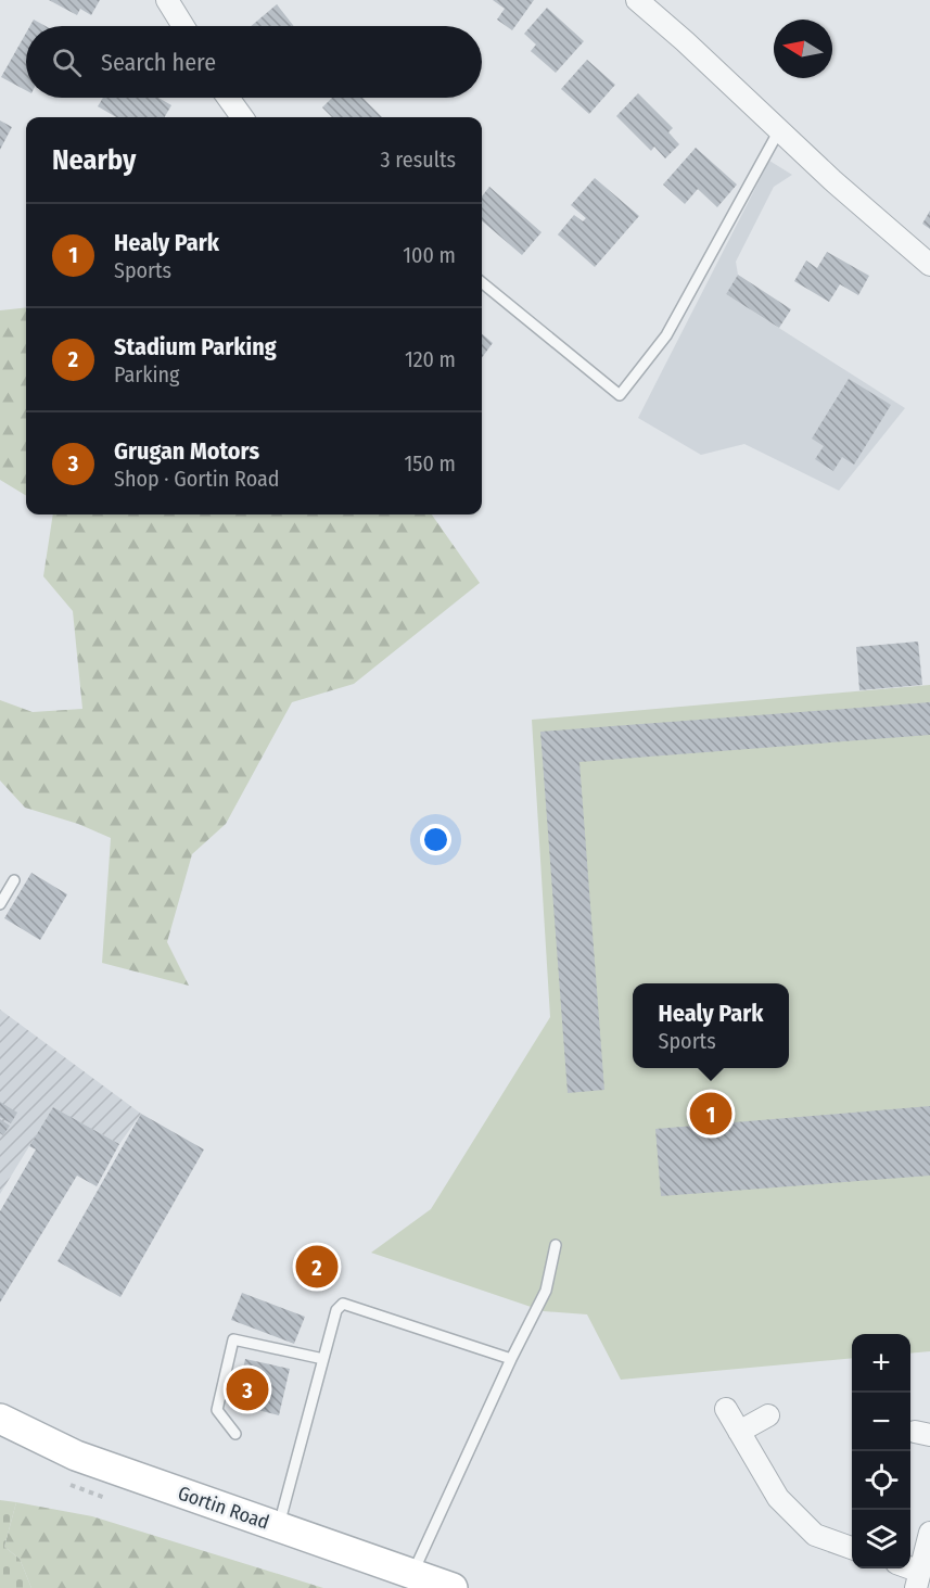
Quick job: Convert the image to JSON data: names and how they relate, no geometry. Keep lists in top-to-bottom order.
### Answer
{
  "streets": {
    "main road": ["Gortin Road"]
  },
  "north": "left",
  "page": {
    "search": "Search here",
    "heading": ["Nearby", "3 results"],
    "list": [
      {
        "mark": "1",
        "name": "Healy Park",
        "note": "Sports",
        "value": "100 m"
      },
      {
        "mark": "2",
        "name": "Stadium Parking",
        "note": "Parking",
        "value": "120 m"
      },
      {
        "mark": "3",
        "name": "Grugan Motors",
        "note": "Shop · Gortin Road",
        "value": "150 m"
      }
    ],
    "popup": ["Healy Park", "Sports"],
    "pins": ["1", "2", "3"],
    "map_buttons": ["+", "−"]
  }
}
